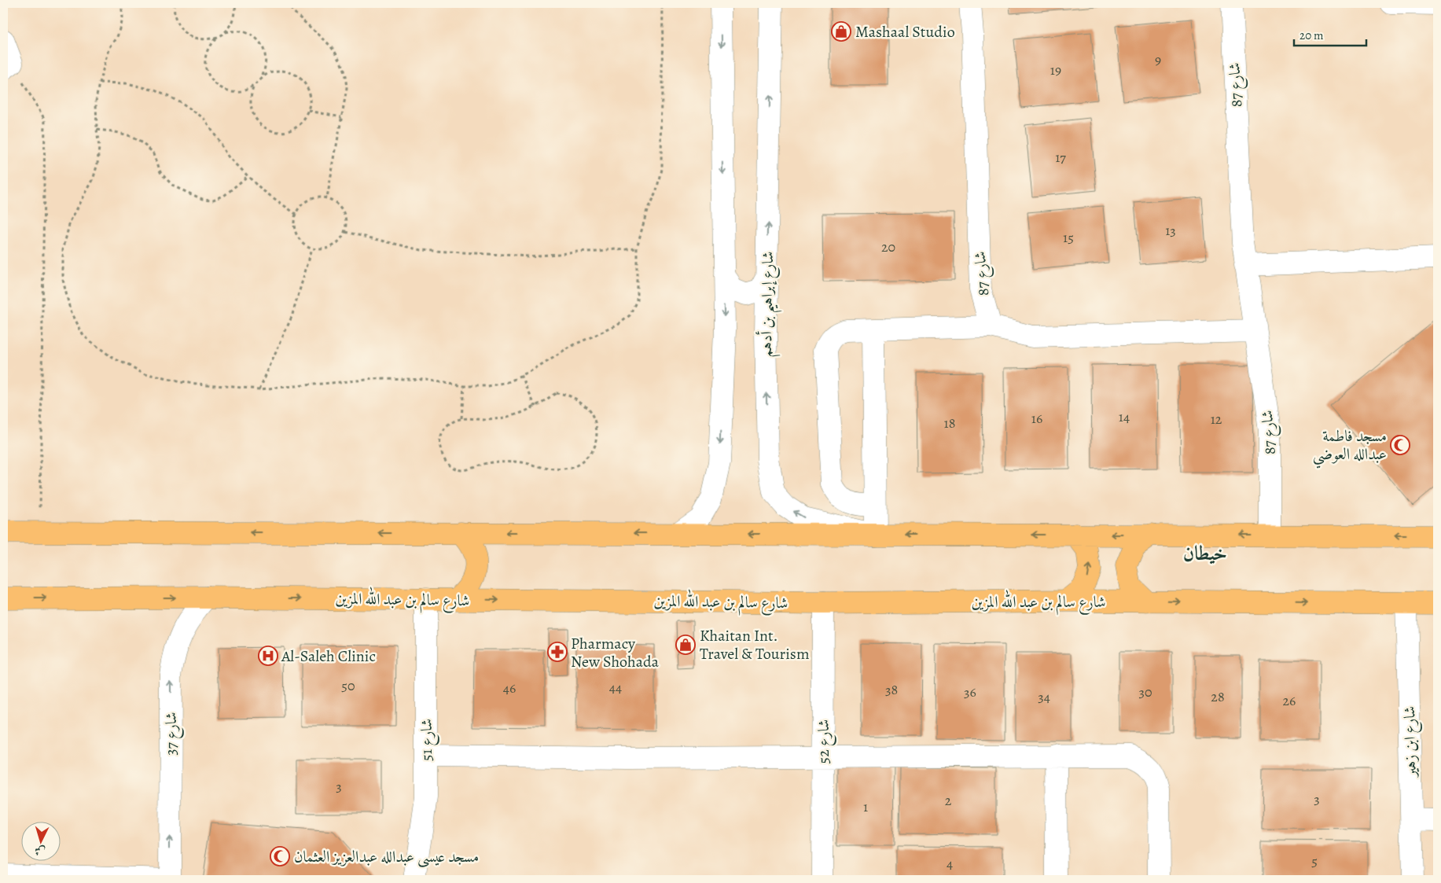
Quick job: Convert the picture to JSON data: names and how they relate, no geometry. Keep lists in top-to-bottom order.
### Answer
{
  "streets": {
    "main road": ["شارع سالم بن عبد الله المزين"],
    "street": [
      "شارع 87",
      "شارع إبراهيم بن أدهم",
      "شارع 37",
      "51 شارع",
      "شارع 52",
      "شارع ابن زهير"
    ]
  },
  "crossings": [
    ["شارع سالم بن عبد الله المزين", "شارع 37"],
    ["شارع سالم بن عبد الله المزين", "51 شارع"],
    ["شارع سالم بن عبد الله المزين", "شارع 52"],
    ["شارع سالم بن عبد الله المزين", "شارع ابن زهير"]
  ],
  "one_way": ["شارع 37"],
  "districts": ["خيطان"],
  "places": {
    "shop": ["Mashaal Studio", "Khaitan Int. Travel & Tourism"],
    "mosque": ["مسجد فاطمة عبدالله العوضي", "مسجد عيسى عبدالله عبدالعزيز العثمان"],
    "pharmacy": ["Pharmacy New Shohada"],
    "hospital": ["Al-Saleh Clinic"]
  },
  "house_numbers": [
    "9",
    "19",
    "17",
    "13",
    "15",
    "20",
    "14",
    "16",
    "12",
    "18",
    "50",
    "44",
    "46",
    "38",
    "36",
    "30",
    "34",
    "28",
    "26",
    "3",
    "3",
    "2",
    "1",
    "5",
    "4"
  ],
  "scale_bar": "20 m",
  "north": "bottom"
}
